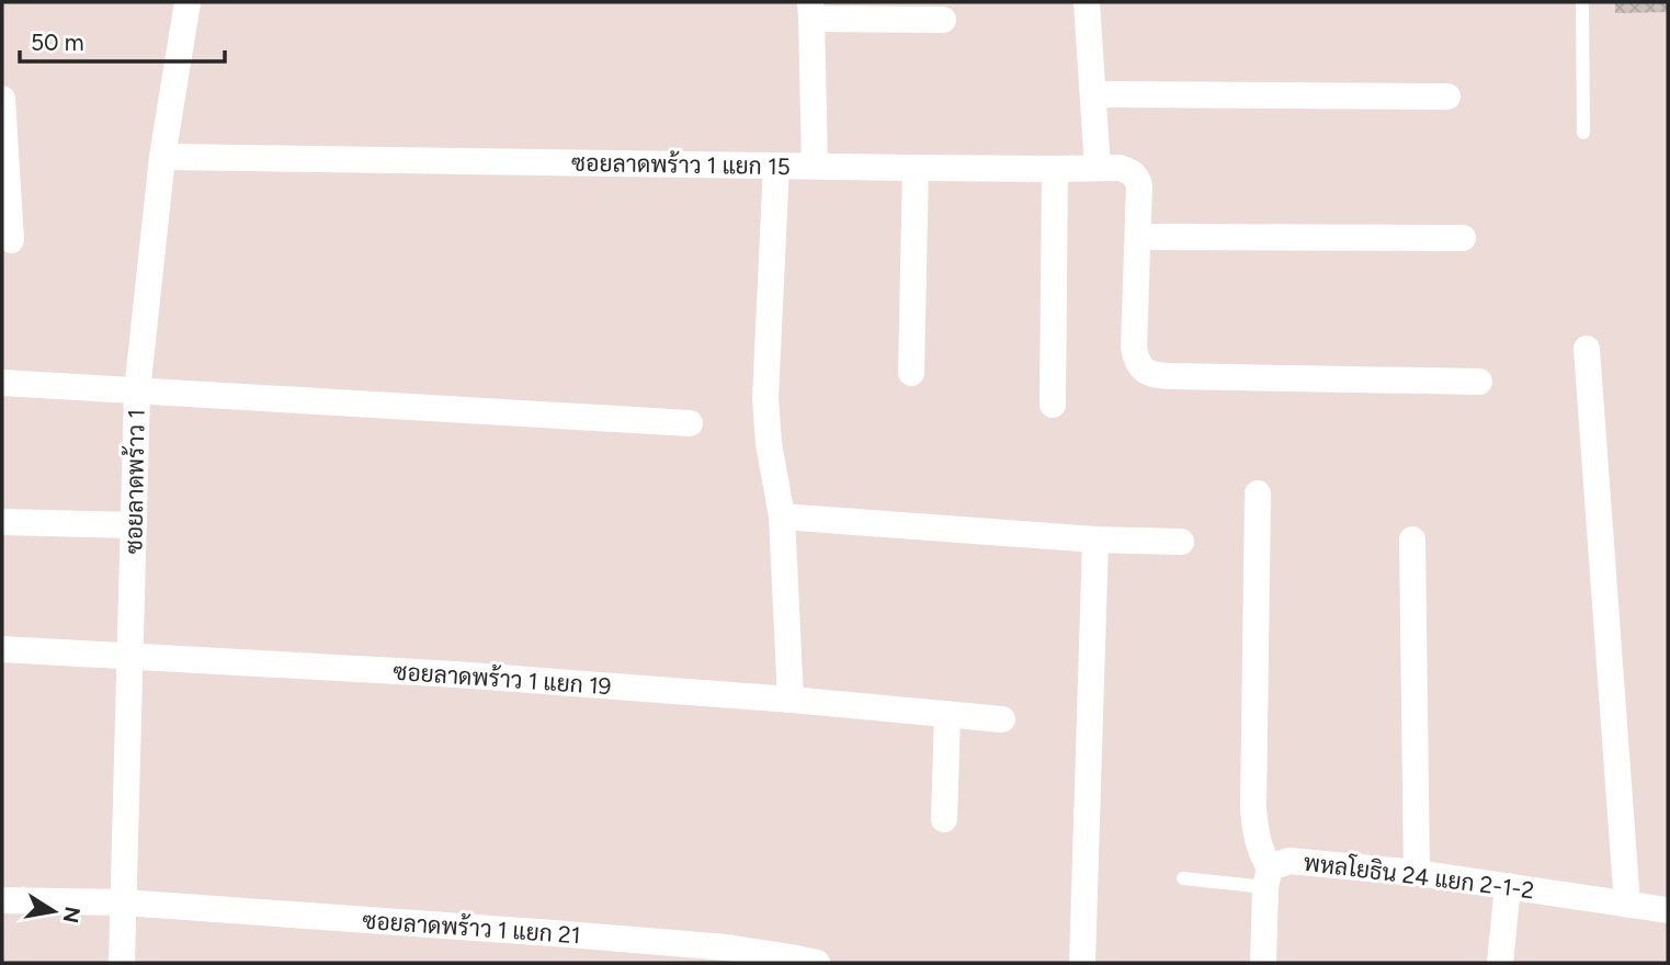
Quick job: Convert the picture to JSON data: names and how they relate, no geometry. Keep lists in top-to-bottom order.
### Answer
{
  "streets": {
    "street": [
      "ซอยลาดพร้าว 1 แยก 15",
      "ซอยลาดพร้าว 1",
      "ซอยลาดพร้าว 1 แยก 19",
      "พหลโยธิน 24 แยก 2-1-2",
      "ซอยลาดพร้าว 1 แยก 21"
    ]
  },
  "crossings": [
    ["ซอยลาดพร้าว 1 แยก 15", "ซอยลาดพร้าว 1"],
    ["ซอยลาดพร้าว 1", "ซอยลาดพร้าว 1 แยก 19"],
    ["ซอยลาดพร้าว 1", "ซอยลาดพร้าว 1 แยก 21"]
  ],
  "scale_bar": "50 m",
  "north": "right"
}
